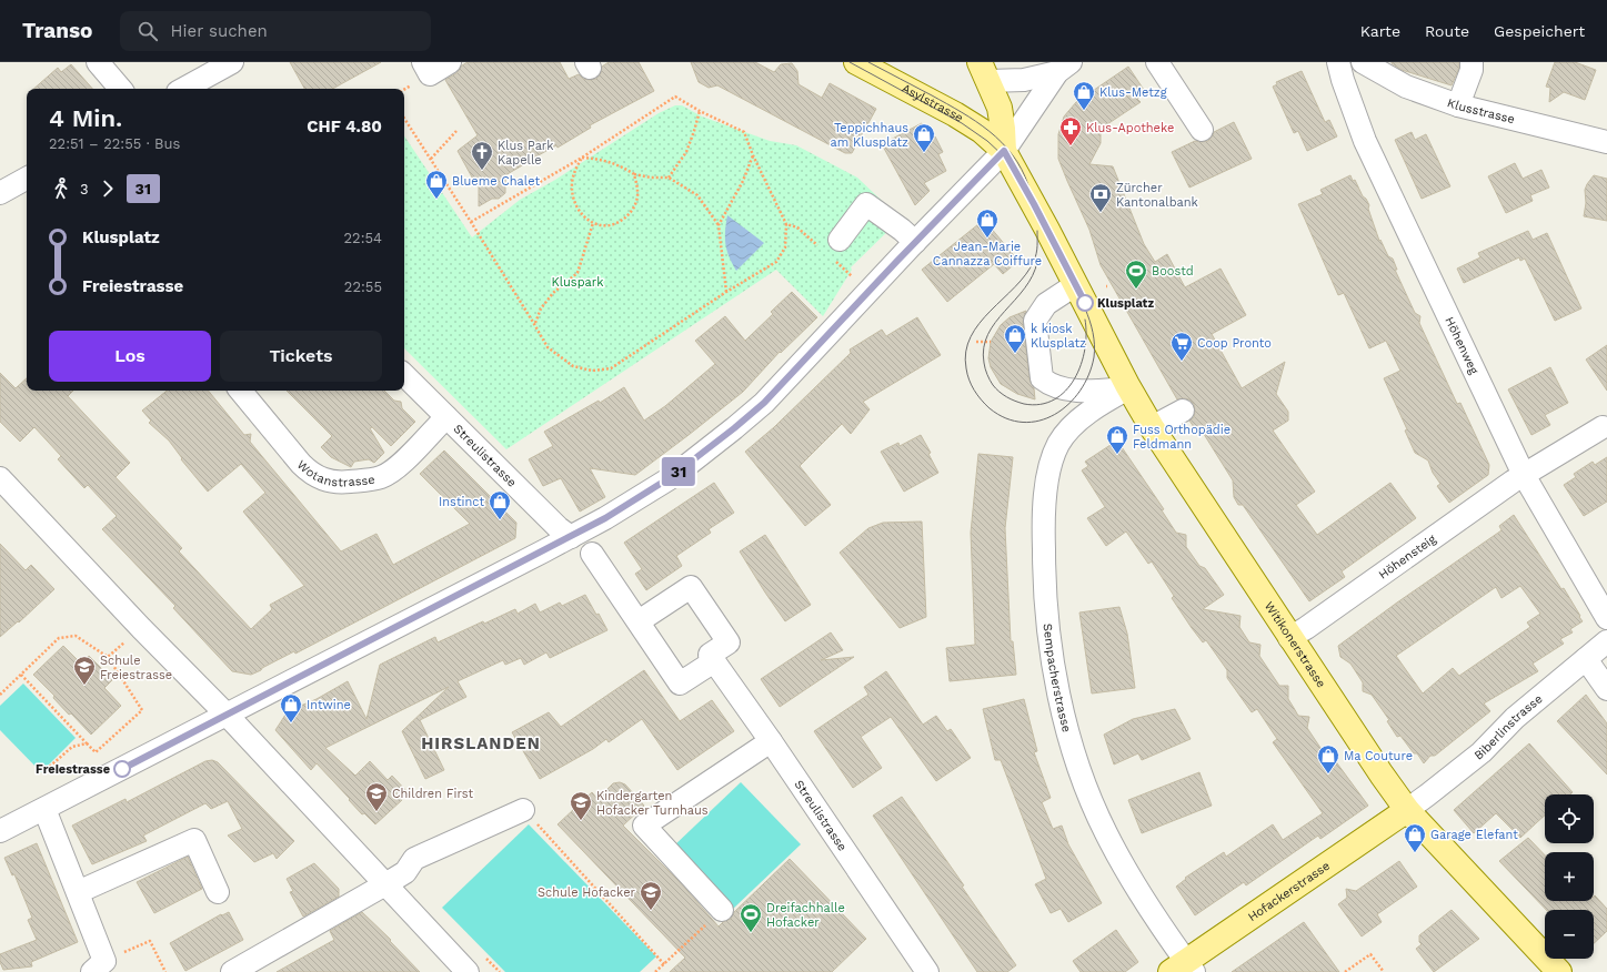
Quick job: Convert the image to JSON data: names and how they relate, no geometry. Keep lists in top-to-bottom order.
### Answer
{
  "streets": {
    "main road": ["Asylstrasse", "Witikonerstrasse", "Hofackerstrasse"],
    "street": [
      "Klusstrasse",
      "Höhenweg",
      "Streulistrasse",
      "Wotanstrasse",
      "Höhensteig",
      "Sempacherstrasse",
      "Biberlinstrasse"
    ]
  },
  "crossings": [
    ["Höhenweg", "Höhensteig"],
    ["Streulistrasse", "Wotanstrasse"],
    ["Höhensteig", "Witikonerstrasse"],
    ["Witikonerstrasse", "Sempacherstrasse"],
    ["Witikonerstrasse", "Biberlinstrasse"],
    ["Witikonerstrasse", "Hofackerstrasse"],
    ["Sempacherstrasse", "Hofackerstrasse"],
    ["Biberlinstrasse", "Hofackerstrasse"]
  ],
  "districts": ["HIRSLANDEN"],
  "parks": ["Kluspark"],
  "places": {
    "shop": [
      "Klus-Metzg",
      "Teppichhaus am Klusplatz",
      "Blueme Chalet",
      "Jean-Marie Cannazza Coiffure",
      "k kiosk Klusplatz",
      "Fuss Orthopädie Feldmann",
      "Instinct",
      "Intwine",
      "Ma Couture",
      "Garage Elefant"
    ],
    "pharmacy": ["Klus-Apotheke"],
    "church": ["Klus Park Kapelle"],
    "bank": ["Zürcher Kantonalbank"],
    "sports": ["Boostd", "Dreifachhalle Hofacker"],
    "other": ["Klusplatz", "Freiestrasse"],
    "supermarket": ["Coop Pronto"],
    "school or university": [
      "Schule Freiestrasse",
      "Children First",
      "Kindergarten Hofacker Turnhaus",
      "Schule Hofacker"
    ]
  },
  "lines": ["bus line 31"],
  "page": {
    "header": "Transo",
    "search": "Hier suchen",
    "nav": ["Karte", "Route", "Gespeichert"],
    "on_map": "31",
    "heading": ["4 Min.", "22:51 – 22:55 · Bus", "CHF 4.80"],
    "legs": ["3", "31"],
    "list": [
      {
        "name": "Klusplatz",
        "value": "22:54"
      },
      {
        "name": "Freiestrasse",
        "value": "22:55"
      }
    ],
    "buttons": ["Los", "Tickets"],
    "map_buttons": ["+", "−"]
  }
}
